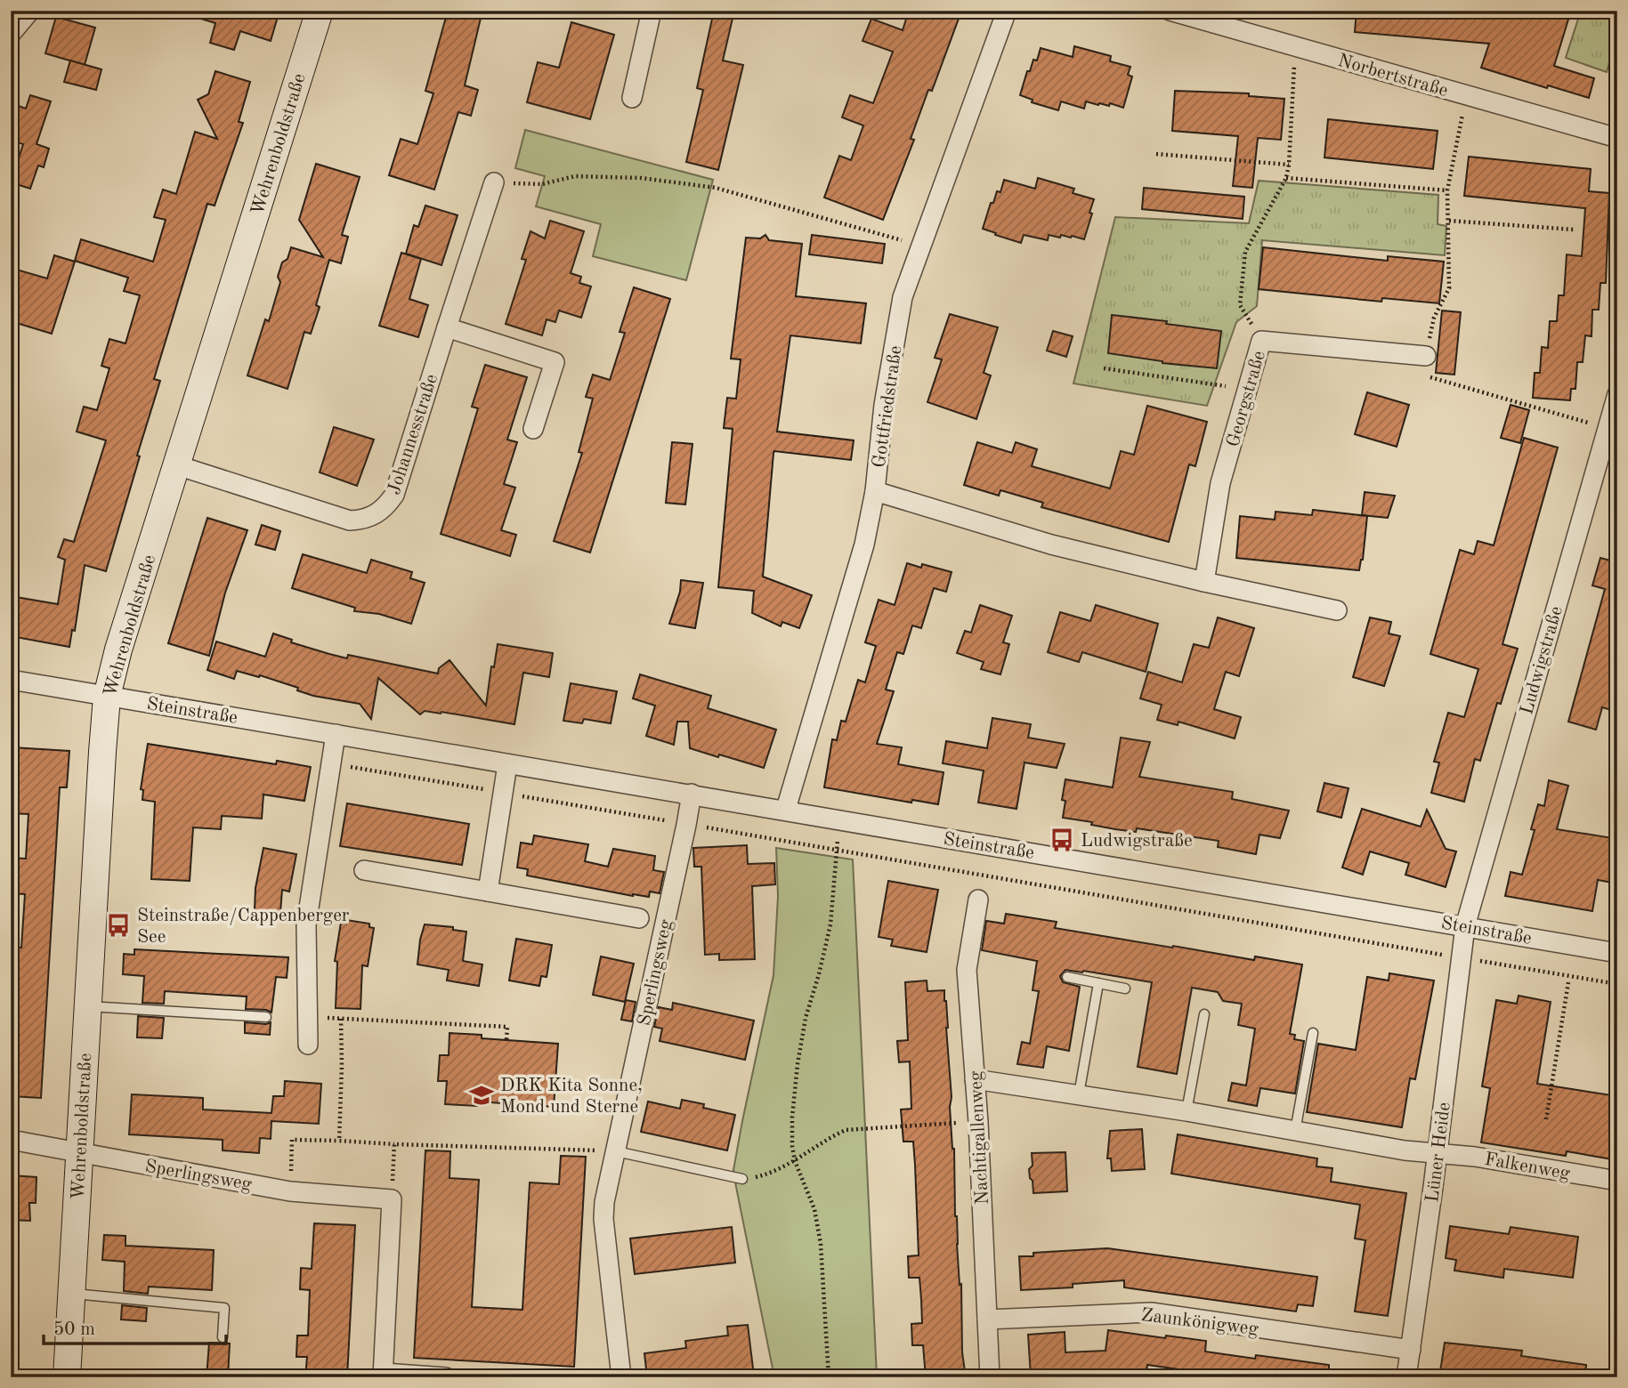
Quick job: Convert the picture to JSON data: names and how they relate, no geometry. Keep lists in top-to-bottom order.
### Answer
{
  "streets": {
    "street": [
      "Norbertstraße",
      "Wehrenboldstraße",
      "Georgstraße",
      "Gottfriedstraße",
      "Johannesstraße",
      "Ludwigstraße",
      "Steinstraße",
      "Sperlingsweg",
      "Nachtigallenweg",
      "Lüner Heide",
      "Falkenweg",
      "Zaunkönigweg"
    ]
  },
  "crossings": [
    ["Wehrenboldstraße", "Johannesstraße"],
    ["Wehrenboldstraße", "Steinstraße"],
    ["Wehrenboldstraße", "Sperlingsweg"],
    ["Gottfriedstraße", "Steinstraße"],
    ["Ludwigstraße", "Steinstraße"],
    ["Ludwigstraße", "Lüner Heide"],
    ["Steinstraße", "Sperlingsweg"],
    ["Steinstraße", "Lüner Heide"],
    ["Nachtigallenweg", "Falkenweg"],
    ["Nachtigallenweg", "Zaunkönigweg"],
    ["Lüner Heide", "Falkenweg"],
    ["Lüner Heide", "Zaunkönigweg"]
  ],
  "places": {
    "bus stop": ["Ludwigstraße", "Steinstraße/Cappenberger See"],
    "school or university": ["DRK Kita Sonne, Mond und Sterne"]
  },
  "scale_bar": "50 m"
}
